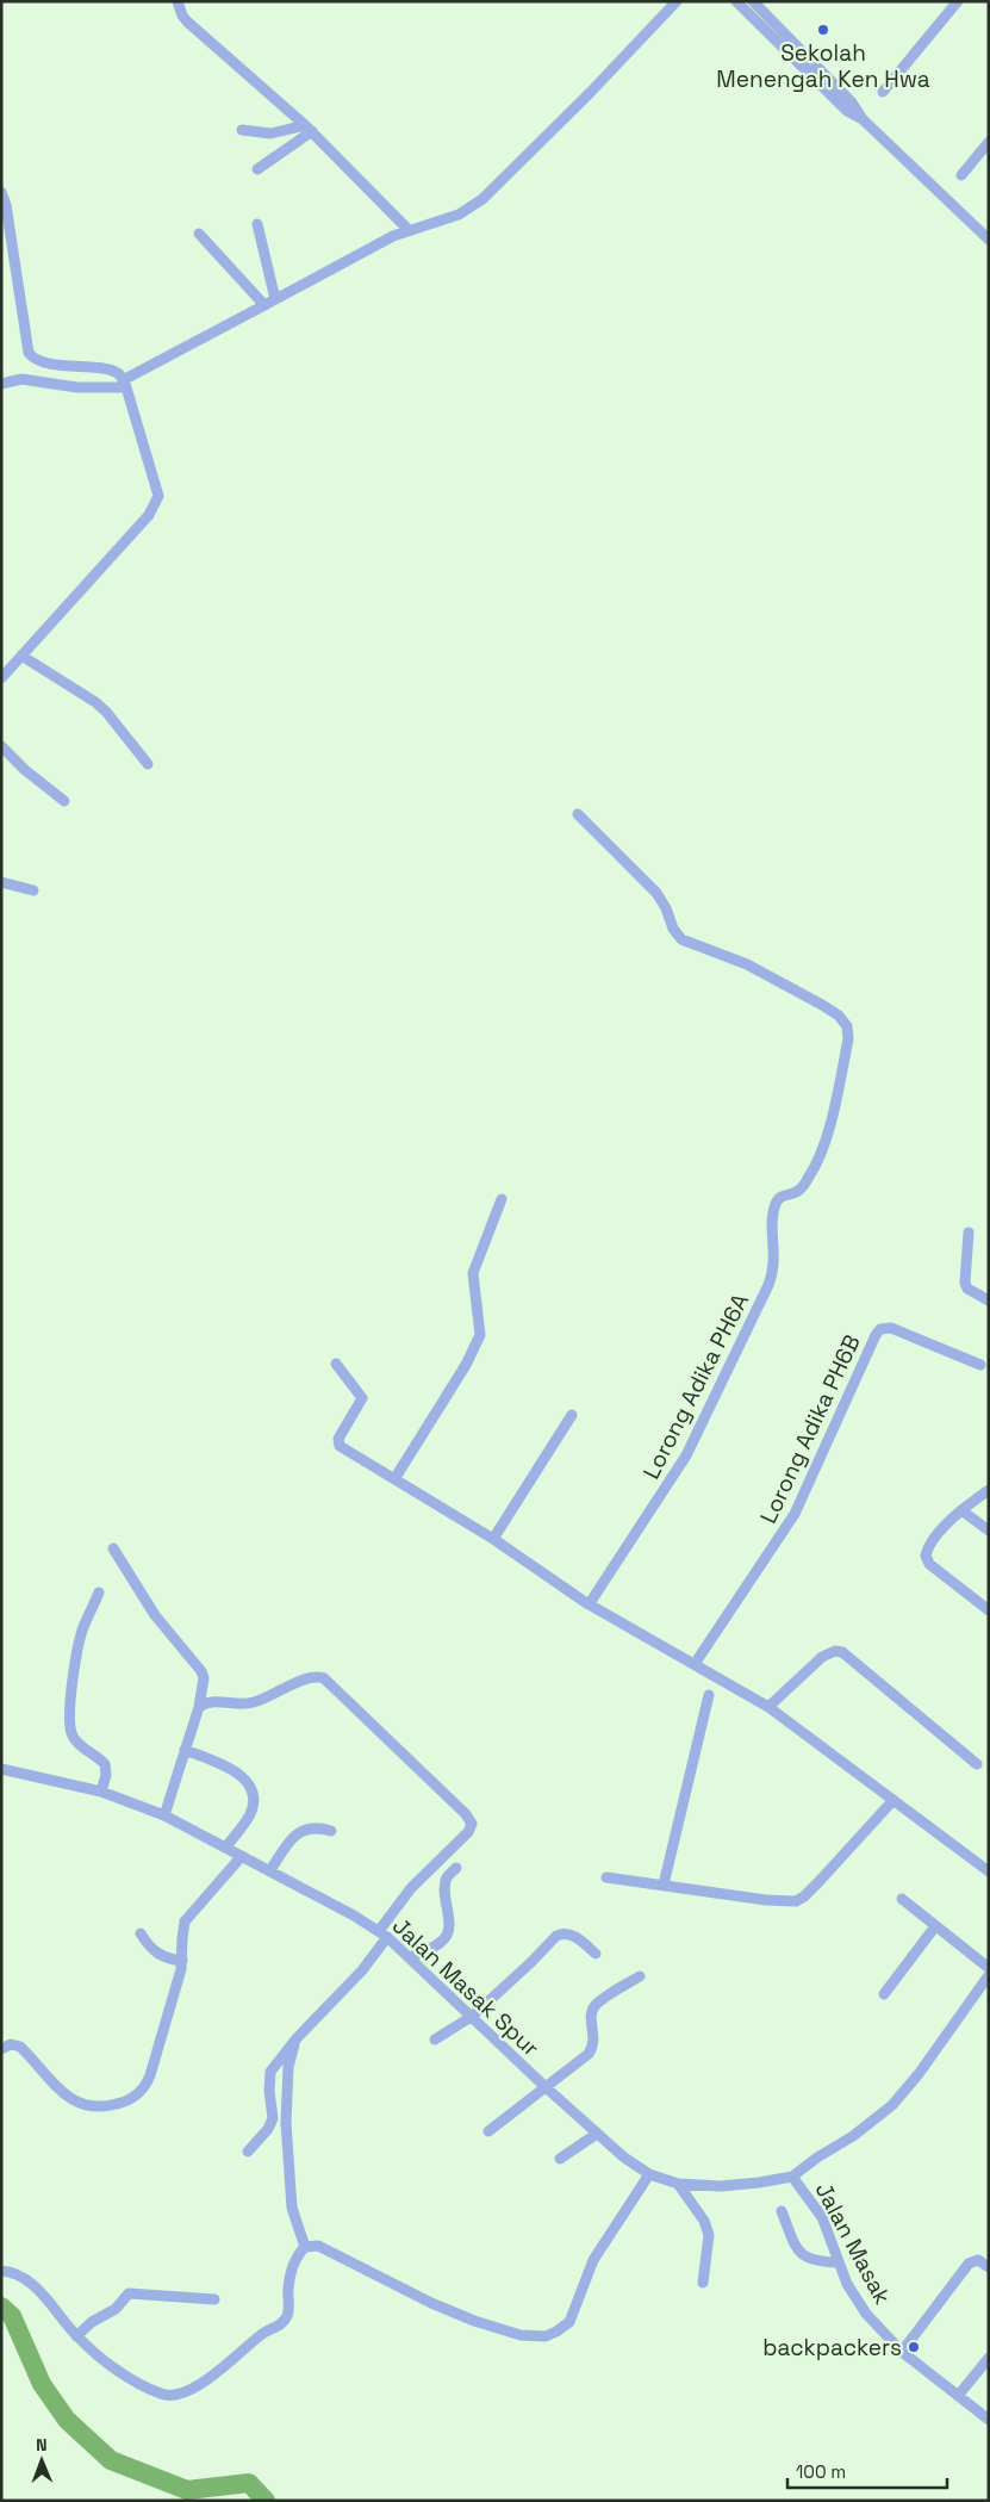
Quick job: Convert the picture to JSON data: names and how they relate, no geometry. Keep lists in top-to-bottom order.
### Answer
{
  "streets": {
    "street": [
      "Lorong Adika PH6A",
      "Lorong Adika PH6B",
      "Jalan Masak Spur",
      "Jalan Masak"
    ]
  },
  "crossings": [
    ["Jalan Masak Spur", "Jalan Masak"]
  ],
  "places": ["Sekolah Menengah Ken Hwa", "backpackers"],
  "scale_bar": "100 m",
  "north": "top"
}
